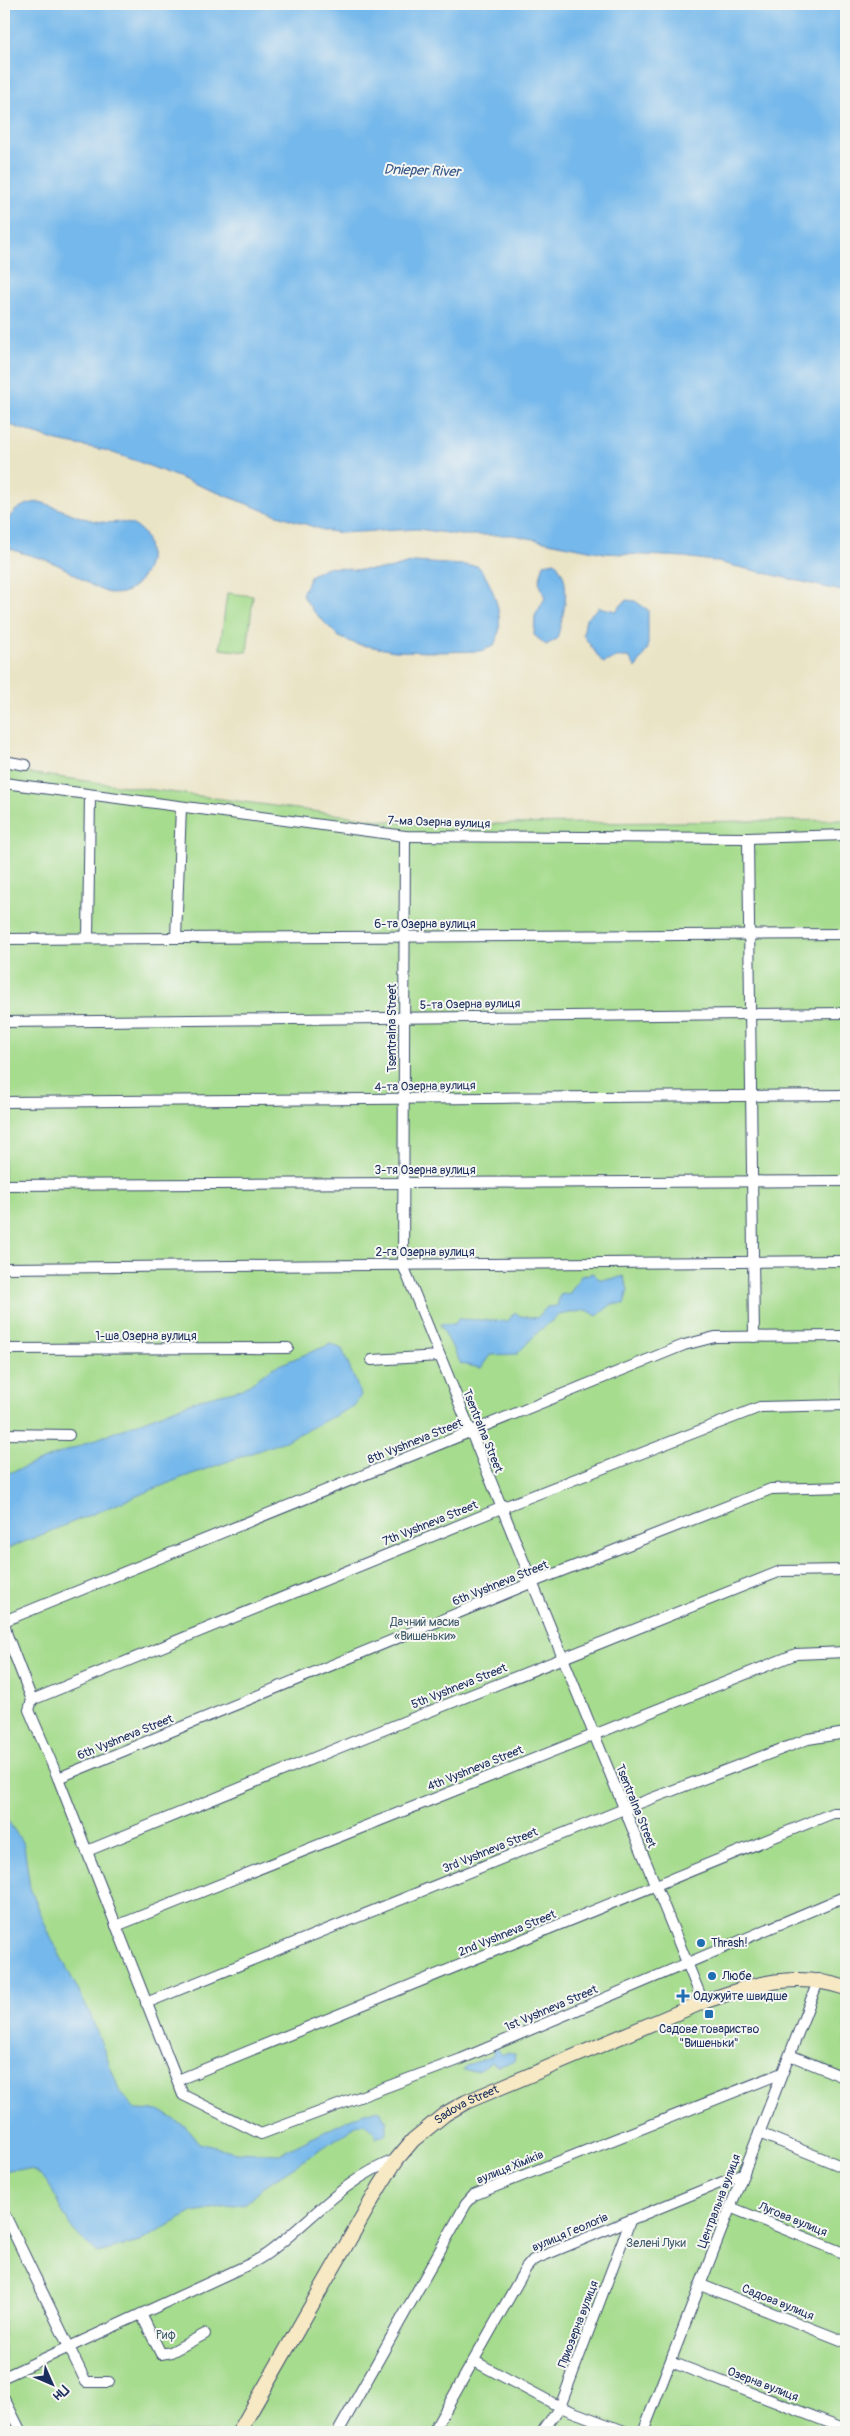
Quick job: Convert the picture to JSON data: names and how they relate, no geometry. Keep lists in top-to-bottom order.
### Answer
{
  "streets": {
    "street": [
      "7-ма Озерна вулиця",
      "6-та Озерна вулиця",
      "5-та Озерна вулиця",
      "Tsentralna Street",
      "4-та Озерна вулиця",
      "3-тя Озерна вулиця",
      "2-га Озерна вулиця",
      "1-ша Озерна вулиця",
      "8th Vyshneva Street",
      "7th Vyshneva Street",
      "6th Vyshneva Street",
      "5th Vyshneva Street",
      "4th Vyshneva Street",
      "3rd Vyshneva Street",
      "2nd Vyshneva Street",
      "1st Vyshneva Street",
      "Sadova Street",
      "вулиця Хіміків",
      "Центральна вулиця",
      "Лугова вулиця",
      "вулиця Геологів",
      "Садова вулиця",
      "Приозерна вулиця",
      "Озерна вулиця"
    ]
  },
  "crossings": [
    ["7-ма Озерна вулиця", "Tsentralna Street"],
    ["6-та Озерна вулиця", "Tsentralna Street"],
    ["5-та Озерна вулиця", "Tsentralna Street"],
    ["Tsentralna Street", "4-та Озерна вулиця"],
    ["Tsentralna Street", "3-тя Озерна вулиця"],
    ["Tsentralna Street", "2-га Озерна вулиця"],
    ["Tsentralna Street", "8th Vyshneva Street"],
    ["Tsentralna Street", "7th Vyshneva Street"],
    ["Tsentralna Street", "6th Vyshneva Street"],
    ["Tsentralna Street", "5th Vyshneva Street"],
    ["Tsentralna Street", "4th Vyshneva Street"],
    ["Tsentralna Street", "3rd Vyshneva Street"],
    ["Tsentralna Street", "2nd Vyshneva Street"],
    ["Tsentralna Street", "1st Vyshneva Street"],
    ["Tsentralna Street", "Sadova Street"],
    ["2nd Vyshneva Street", "1st Vyshneva Street"],
    ["Sadova Street", "Центральна вулиця"],
    ["вулиця Хіміків", "Центральна вулиця"],
    ["Центральна вулиця", "Лугова вулиця"],
    ["Центральна вулиця", "вулиця Геологів"],
    ["Центральна вулиця", "Садова вулиця"],
    ["Центральна вулиця", "Озерна вулиця"],
    ["вулиця Геологів", "Приозерна вулиця"]
  ],
  "water": ["Dnieper River"],
  "parks": ["Дачний масив «Вишеньки»", "Зелені Луки", "Риф"],
  "places": {
    "other": ["Thrash!", "Любе"],
    "health": ["Одужуйте швидше"],
    "transit": ["Садове товариство \"Вишеньки\""]
  },
  "north": "bottom right"
}
